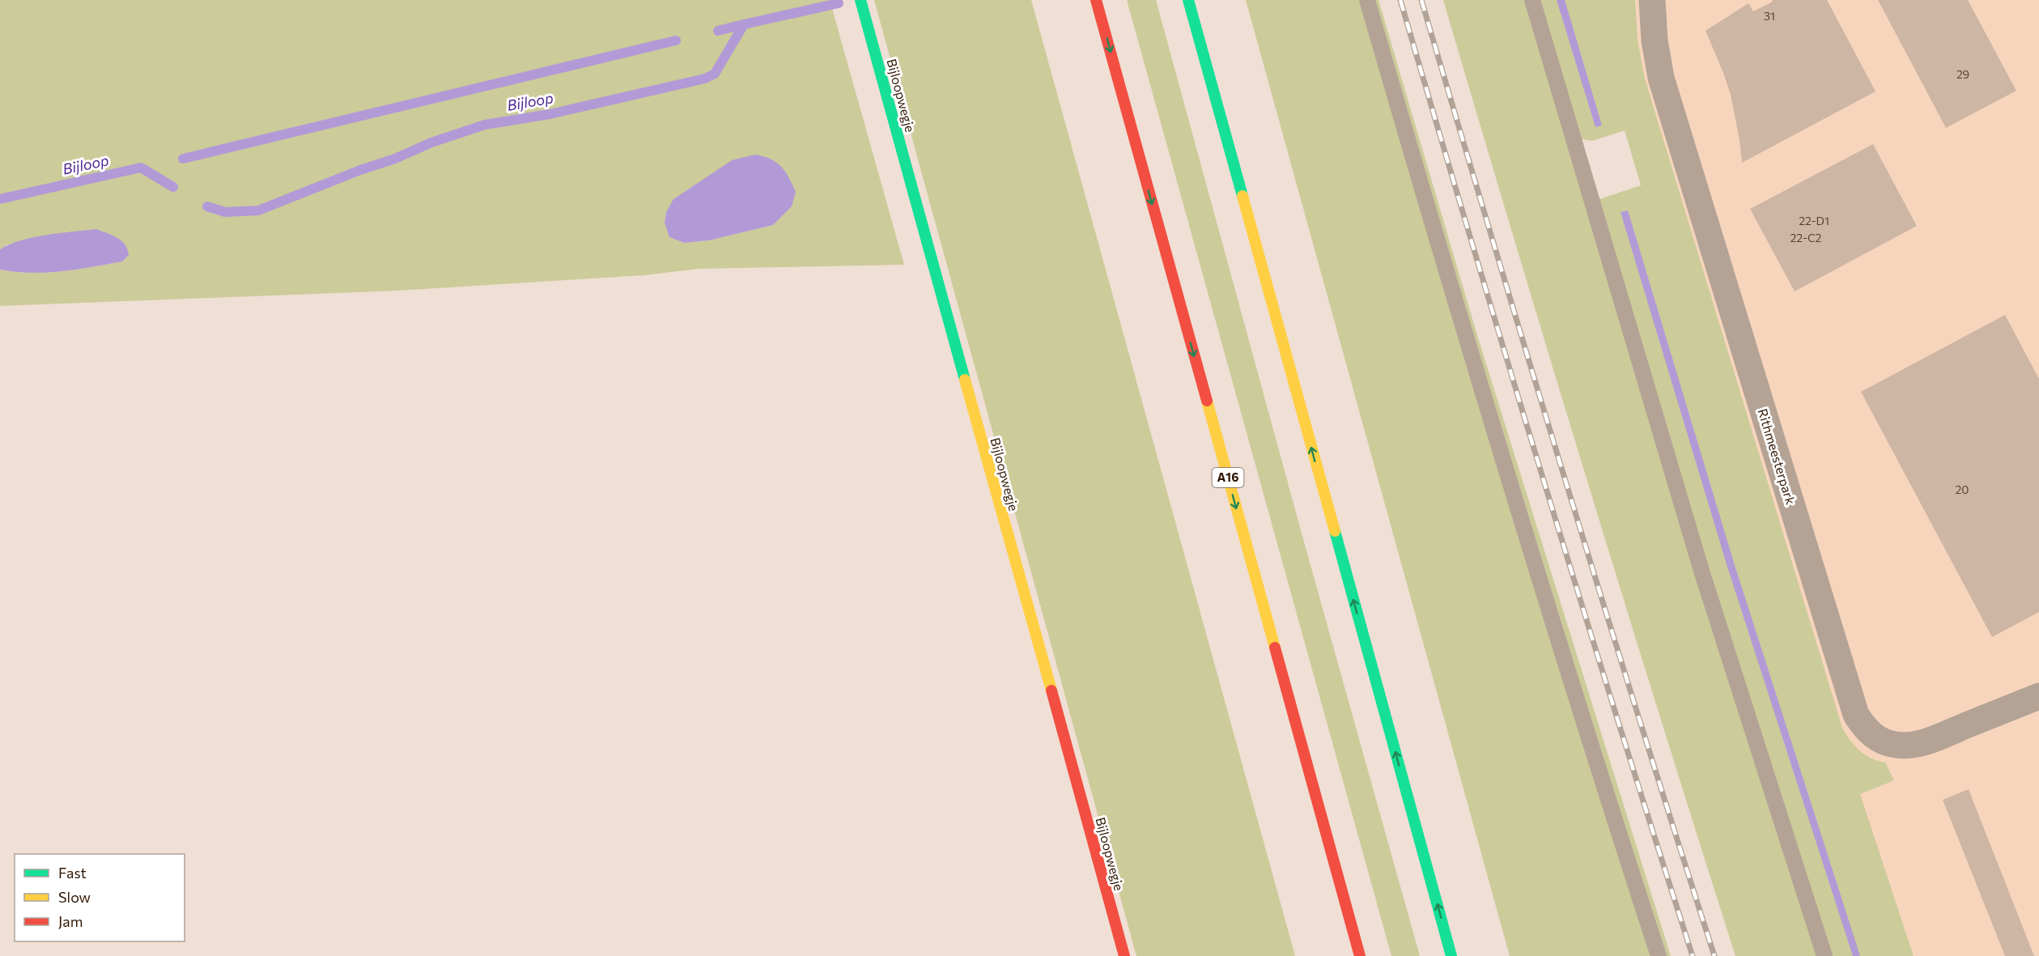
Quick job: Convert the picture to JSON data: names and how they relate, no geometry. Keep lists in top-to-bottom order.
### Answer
{
  "streets": {
    "main road": ["Bijloopwegje", "A16"],
    "street": ["Rithmeesterpark"]
  },
  "water": ["Bijloop"],
  "house_numbers": [
    "31",
    "29",
    "22-D1",
    "22-C2",
    "20"
  ],
  "legend": ["Fast", "Slow", "Jam"]
}
